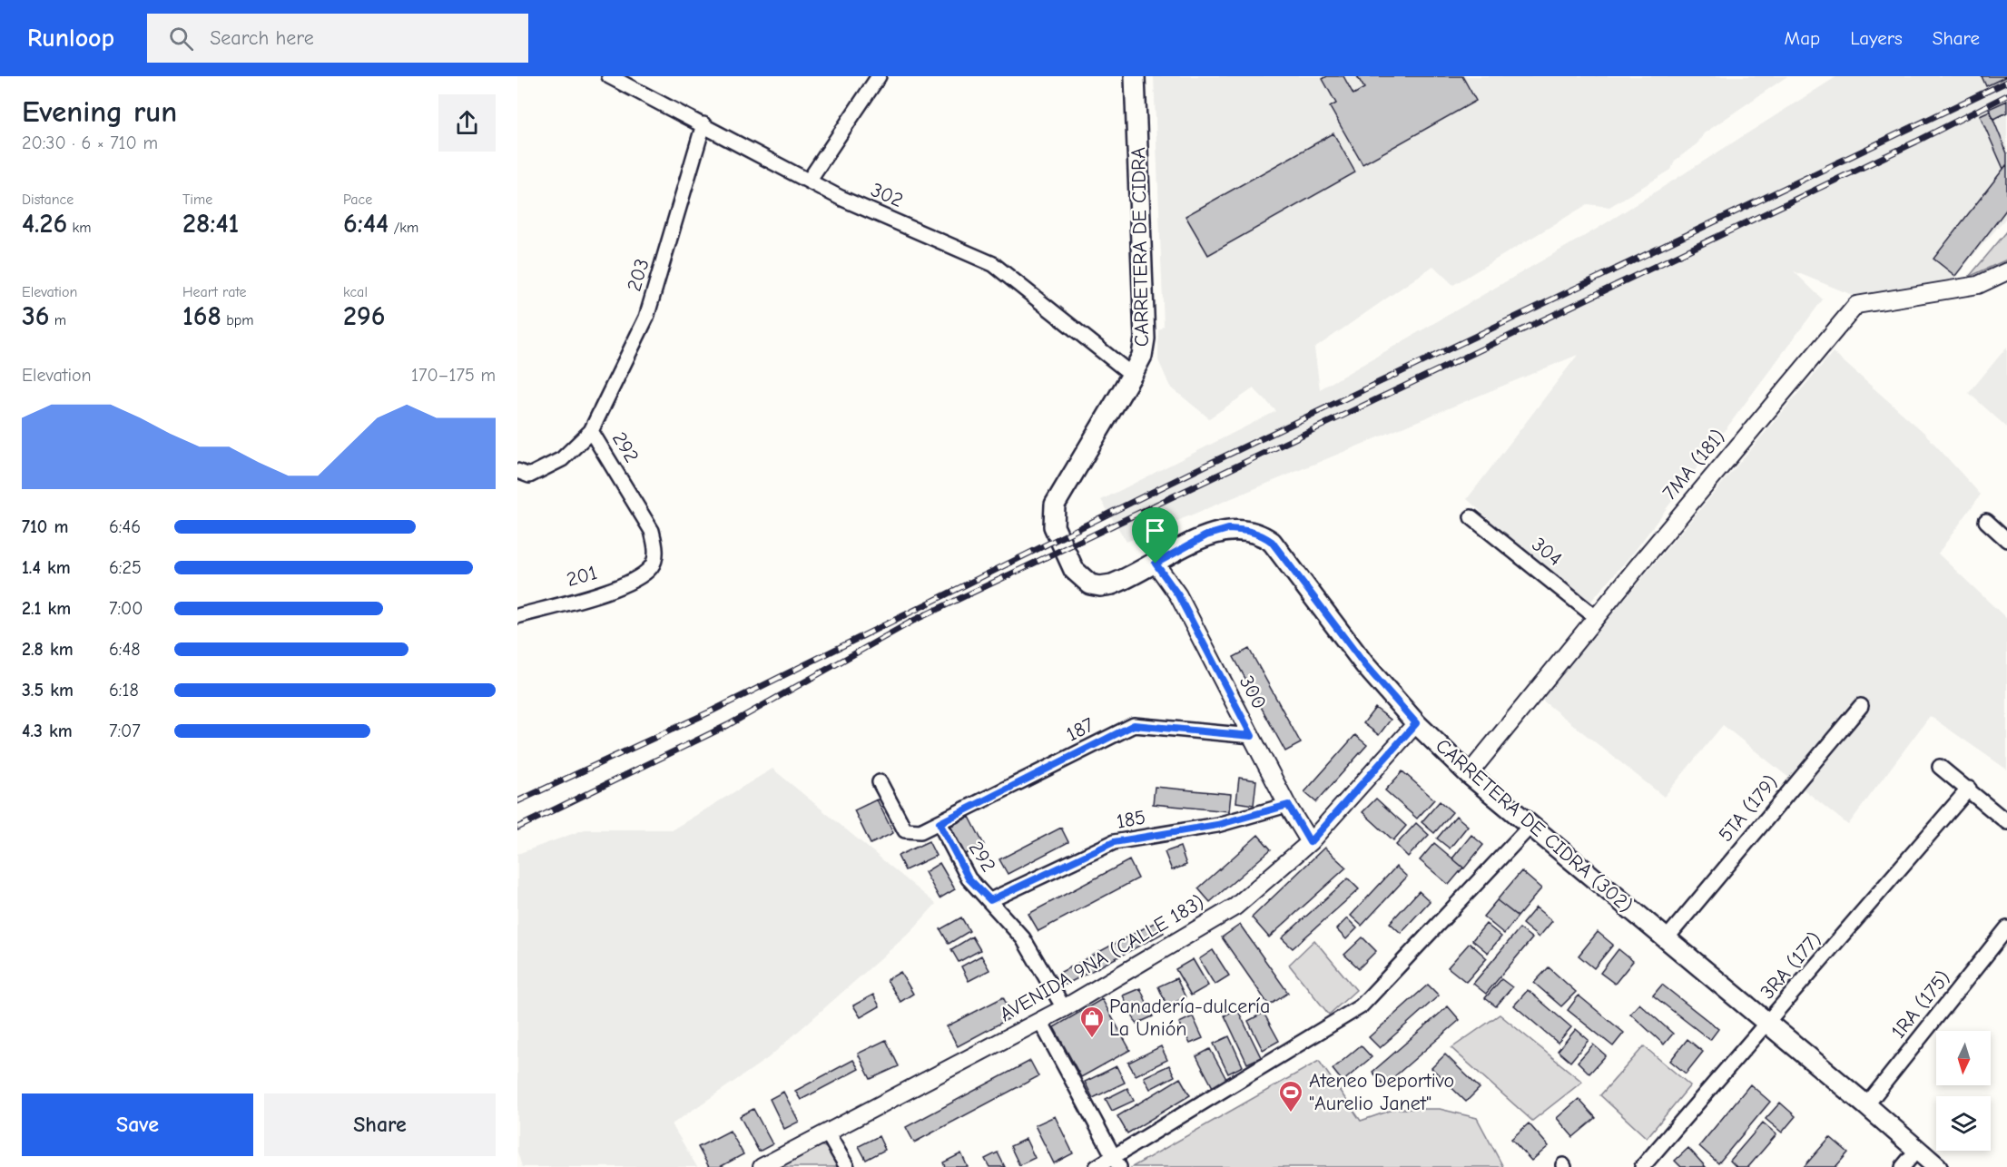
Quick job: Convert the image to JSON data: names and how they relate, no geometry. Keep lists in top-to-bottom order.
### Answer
{
  "streets": {
    "main road": ["CARRETERA DE CIDRA", "CARRETERA DE CIDRA (302)"],
    "street": [
      "302",
      "203",
      "292",
      "7MA (181)",
      "304",
      "201",
      "300",
      "187",
      "5TA (179)",
      "185",
      "AVENIDA 9NA (CALLE 183)",
      "3RA (177)",
      "1RA (175)"
    ]
  },
  "crossings": [
    ["302", "CARRETERA DE CIDRA"],
    ["302", "203"],
    ["CARRETERA DE CIDRA", "CARRETERA DE CIDRA (302)"],
    ["203", "292"],
    ["292", "201"],
    ["292", "187"],
    ["292", "185"],
    ["292", "AVENIDA 9NA (CALLE 183)"],
    ["7MA (181)", "304"],
    ["7MA (181)", "CARRETERA DE CIDRA (302)"],
    ["300", "187"],
    ["300", "185"],
    ["300", "CARRETERA DE CIDRA (302)"],
    ["300", "AVENIDA 9NA (CALLE 183)"],
    ["5TA (179)", "CARRETERA DE CIDRA (302)"],
    ["CARRETERA DE CIDRA (302)", "AVENIDA 9NA (CALLE 183)"],
    ["CARRETERA DE CIDRA (302)", "3RA (177)"],
    ["CARRETERA DE CIDRA (302)", "1RA (175)"]
  ],
  "places": {
    "shop": ["Panadería-dulcería La Unión"],
    "sports": ["Ateneo Deportivo \"Aurelio Janet\""]
  },
  "north": "bottom",
  "page": {
    "header": "Runloop",
    "search": "Search here",
    "nav": ["Map", "Layers", "Share"],
    "heading": ["Evening run", "20:30 · 6 × 710 m"],
    "stats": [
      ["Distance", "4.26 km"],
      ["Time", "28:41"],
      ["Pace", "6:44 /km"],
      ["Elevation", "36 m"],
      ["Heart rate", "168 bpm"],
      ["kcal", "296"]
    ],
    "chart": ["Elevation", "170–175 m"],
    "list": [
      {
        "name": "710 m",
        "note": "6:46"
      },
      {
        "name": "1.4 km",
        "note": "6:25"
      },
      {
        "name": "2.1 km",
        "note": "7:00"
      },
      {
        "name": "2.8 km",
        "note": "6:48"
      },
      {
        "name": "3.5 km",
        "note": "6:18"
      },
      {
        "name": "4.3 km",
        "note": "7:07"
      }
    ],
    "buttons": ["Save", "Share"]
  }
}
